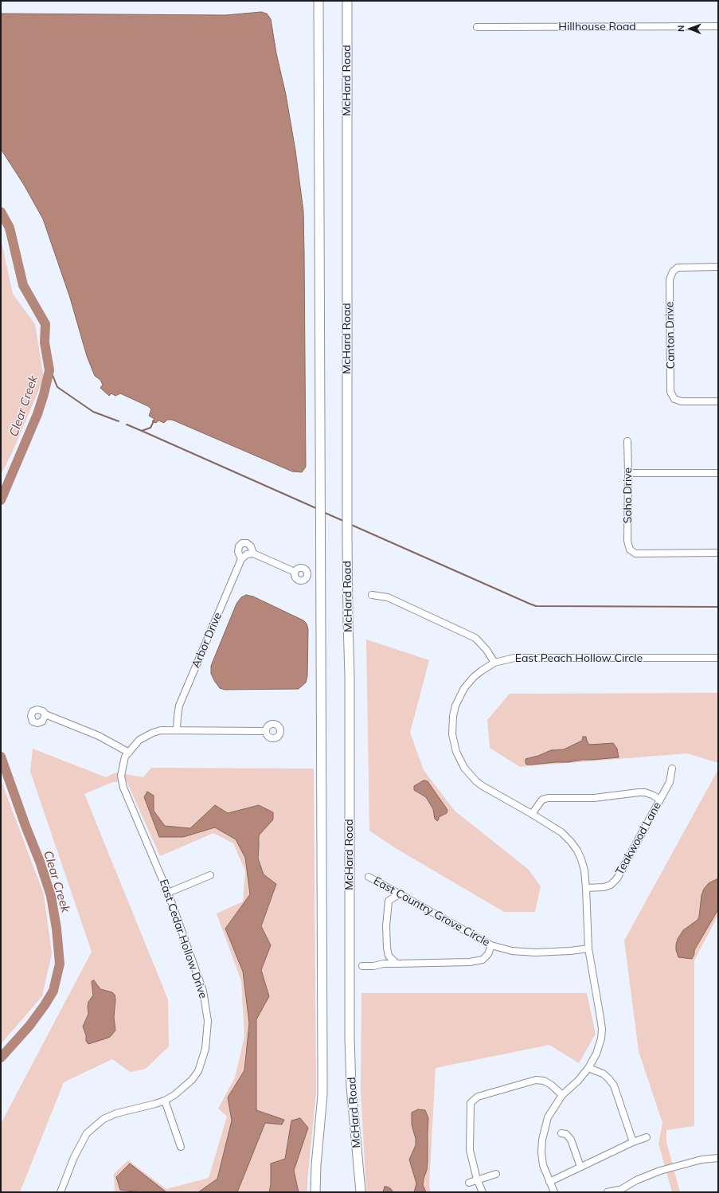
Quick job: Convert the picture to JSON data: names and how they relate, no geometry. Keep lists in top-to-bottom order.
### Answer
{
  "streets": {
    "main road": ["McHard Road"],
    "street": [
      "Hillhouse Road",
      "Canton Drive",
      "Soho Drive",
      "Arbor Drive",
      "East Peach Hollow Circle",
      "Teakwood Lane",
      "East Country Grove Circle",
      "East Cedar Hollow Drive"
    ]
  },
  "crossings": [
    ["Arbor Drive", "East Cedar Hollow Drive"],
    ["East Peach Hollow Circle", "Teakwood Lane"],
    ["East Peach Hollow Circle", "East Country Grove Circle"]
  ],
  "water": ["Clear Creek"],
  "north": "left"
}
